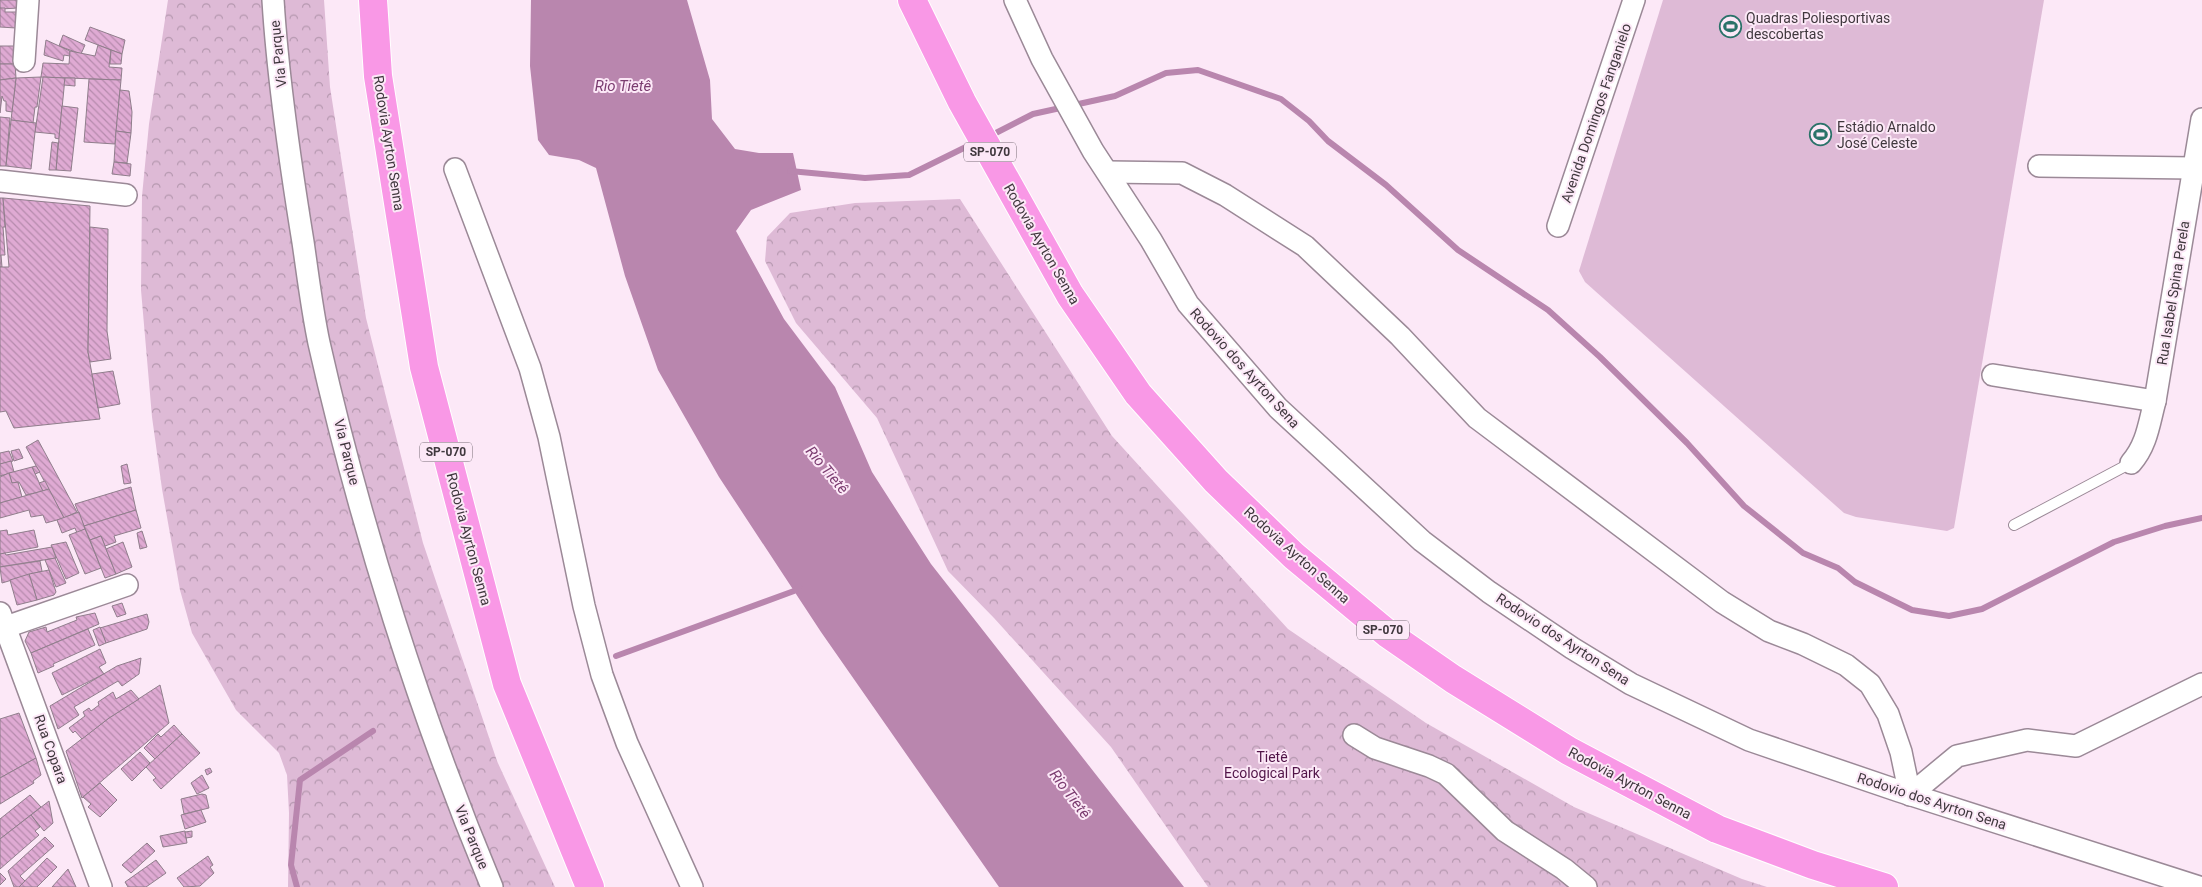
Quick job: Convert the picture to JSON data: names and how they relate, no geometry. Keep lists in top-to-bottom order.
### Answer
{
  "streets": {
    "highway": ["Rodovia Ayrton Senna", "SP-070"],
    "street": [
      "Via Parque",
      "Avenida Domingos Fanganielo",
      "Rua Isabel Spina Perela",
      "Rodovio dos Ayrton Sena",
      "Rua Copara"
    ]
  },
  "water": ["Rio Tietê"],
  "parks": ["Tietê Ecological Park"],
  "places": {
    "sports": ["Quadras Poliesportivas descobertas", "Estádio Arnaldo José Celeste"]
  }
}
